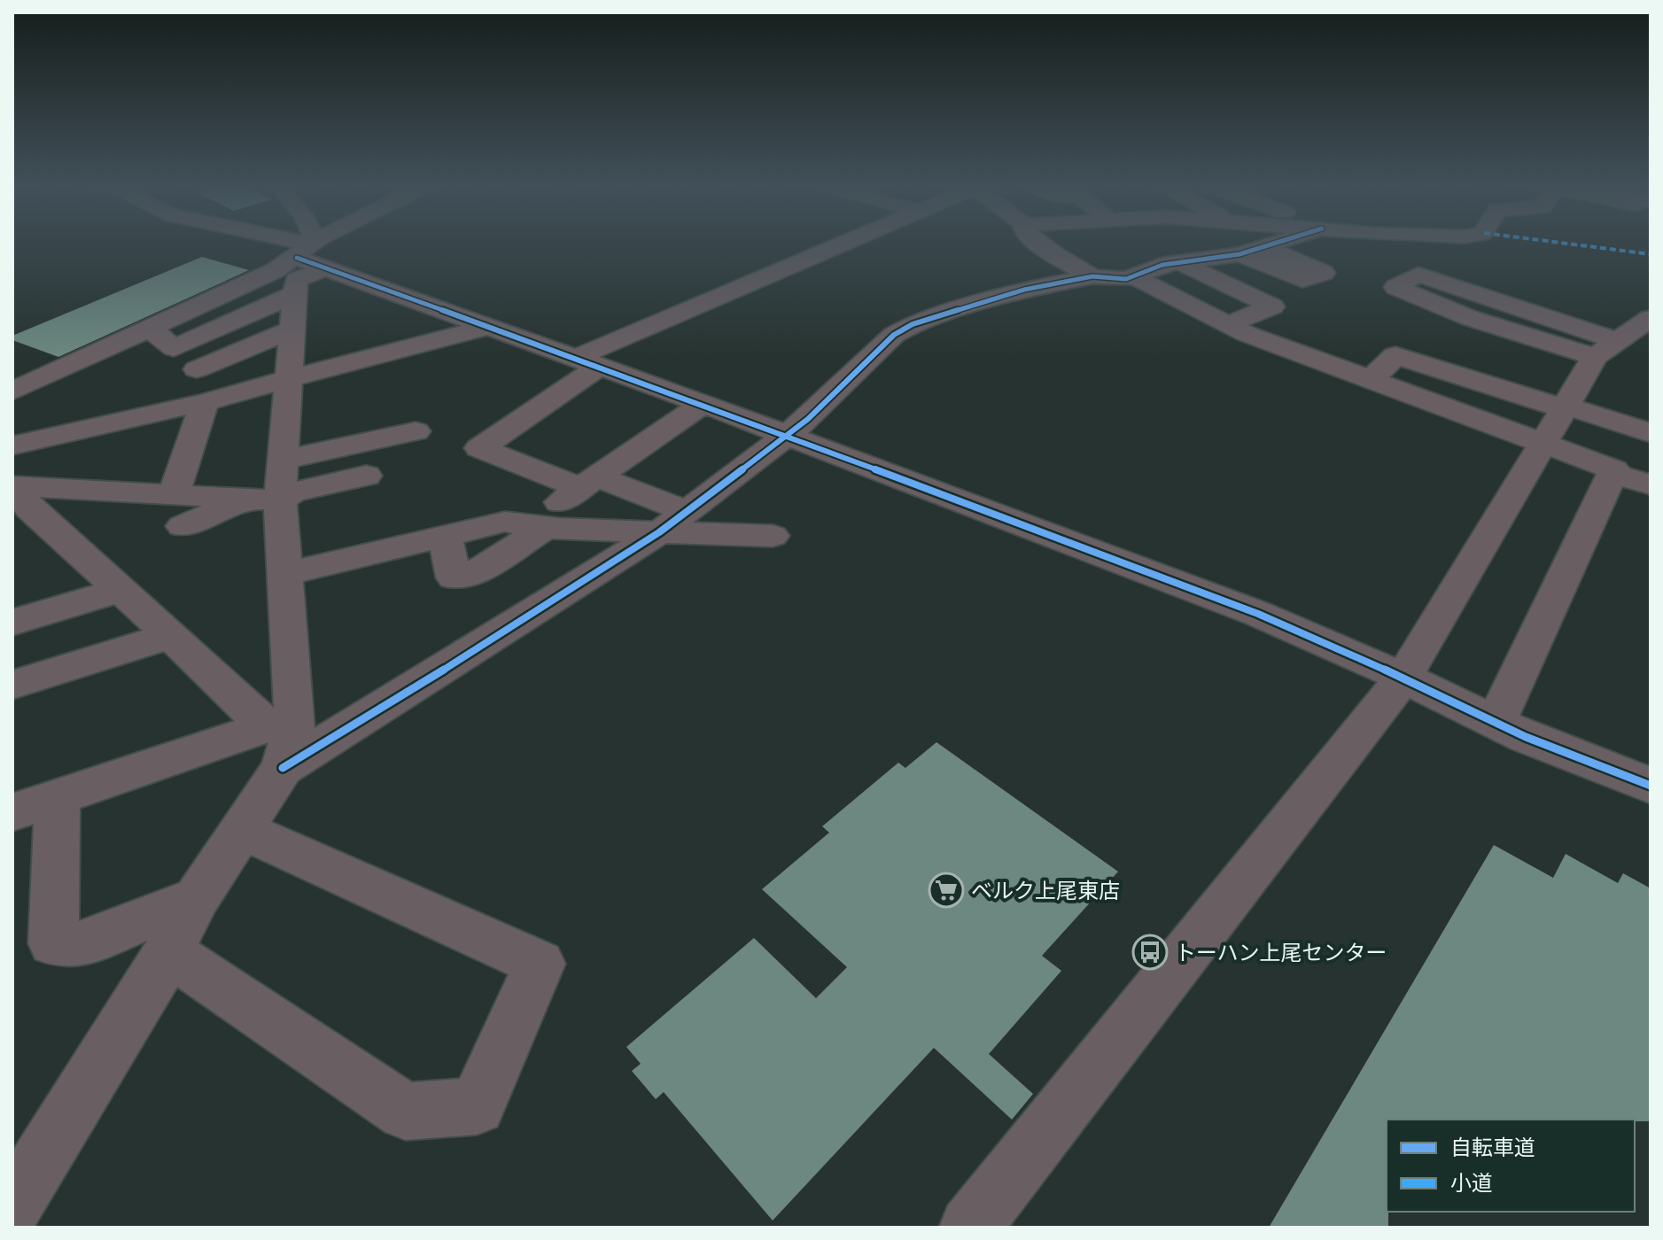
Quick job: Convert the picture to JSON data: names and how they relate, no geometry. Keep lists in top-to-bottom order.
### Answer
{
  "places": {
    "supermarket": ["ベルク上尾東店"],
    "bus stop": ["トーハン上尾センター"]
  },
  "legend": ["自転車道", "小道"]
}
